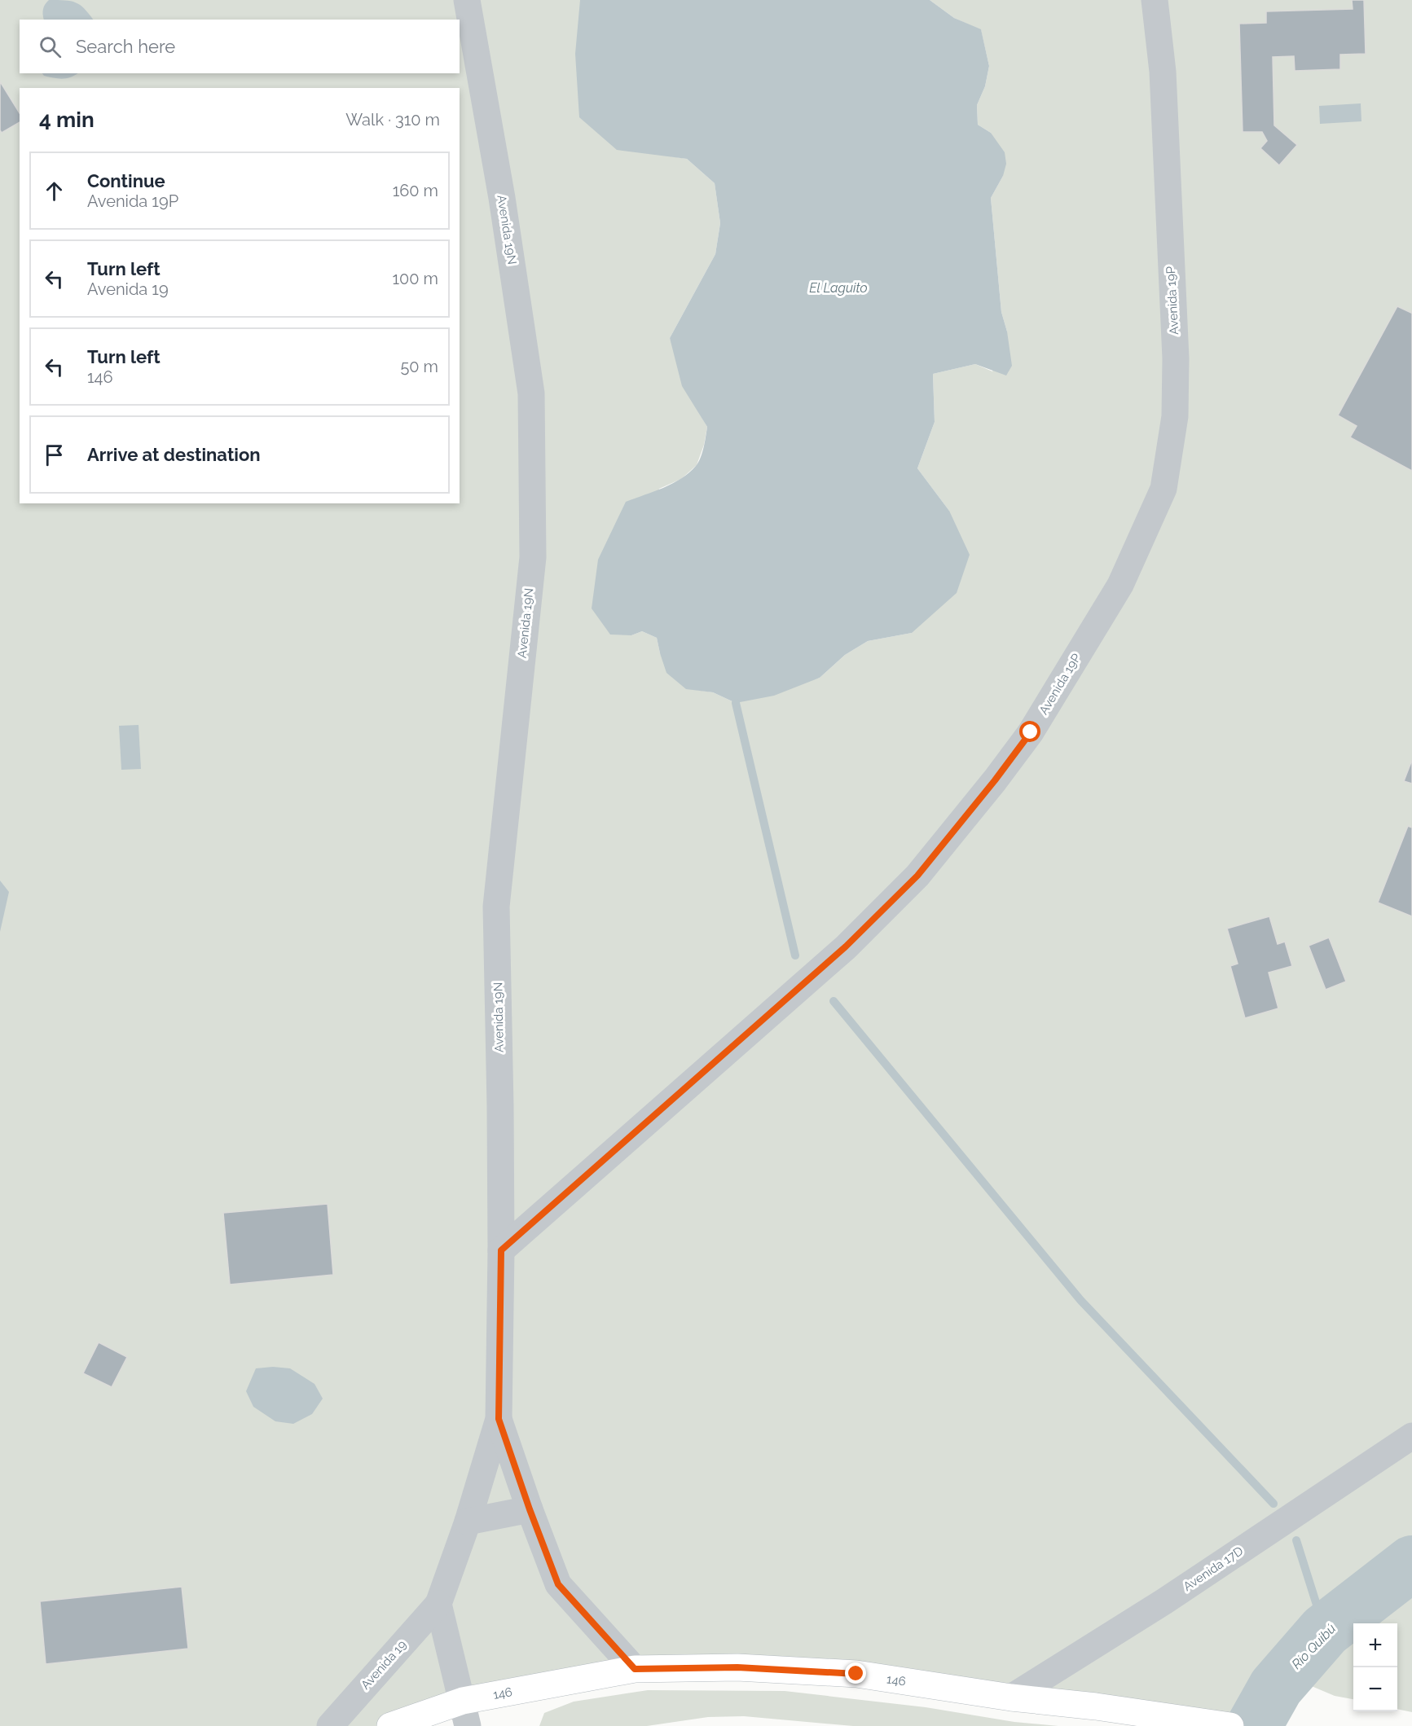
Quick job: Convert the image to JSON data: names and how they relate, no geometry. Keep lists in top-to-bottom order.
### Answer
{
  "streets": {
    "main road": ["146"],
    "street": [
      "Avenida 19N",
      "Avenida 19P",
      "Avenida 17D",
      "Avenida 19"
    ]
  },
  "crossings": [
    ["Avenida 19N", "Avenida 19P"],
    ["Avenida 19N", "Avenida 19"],
    ["Avenida 19P", "Avenida 19"],
    ["Avenida 17D", "146"],
    ["Avenida 19", "146"]
  ],
  "water": ["El Laguito", "Río Quibú"],
  "page": {
    "search": "Search here",
    "heading": ["4 min", "Walk · 310 m"],
    "list": [
      ["Continue", "Avenida 19P", "160 m"],
      ["Turn left", "Avenida 19", "100 m"],
      ["Turn left", "146", "50 m"],
      "Arrive at destination"
    ],
    "map_buttons": ["+", "−"]
  }
}
